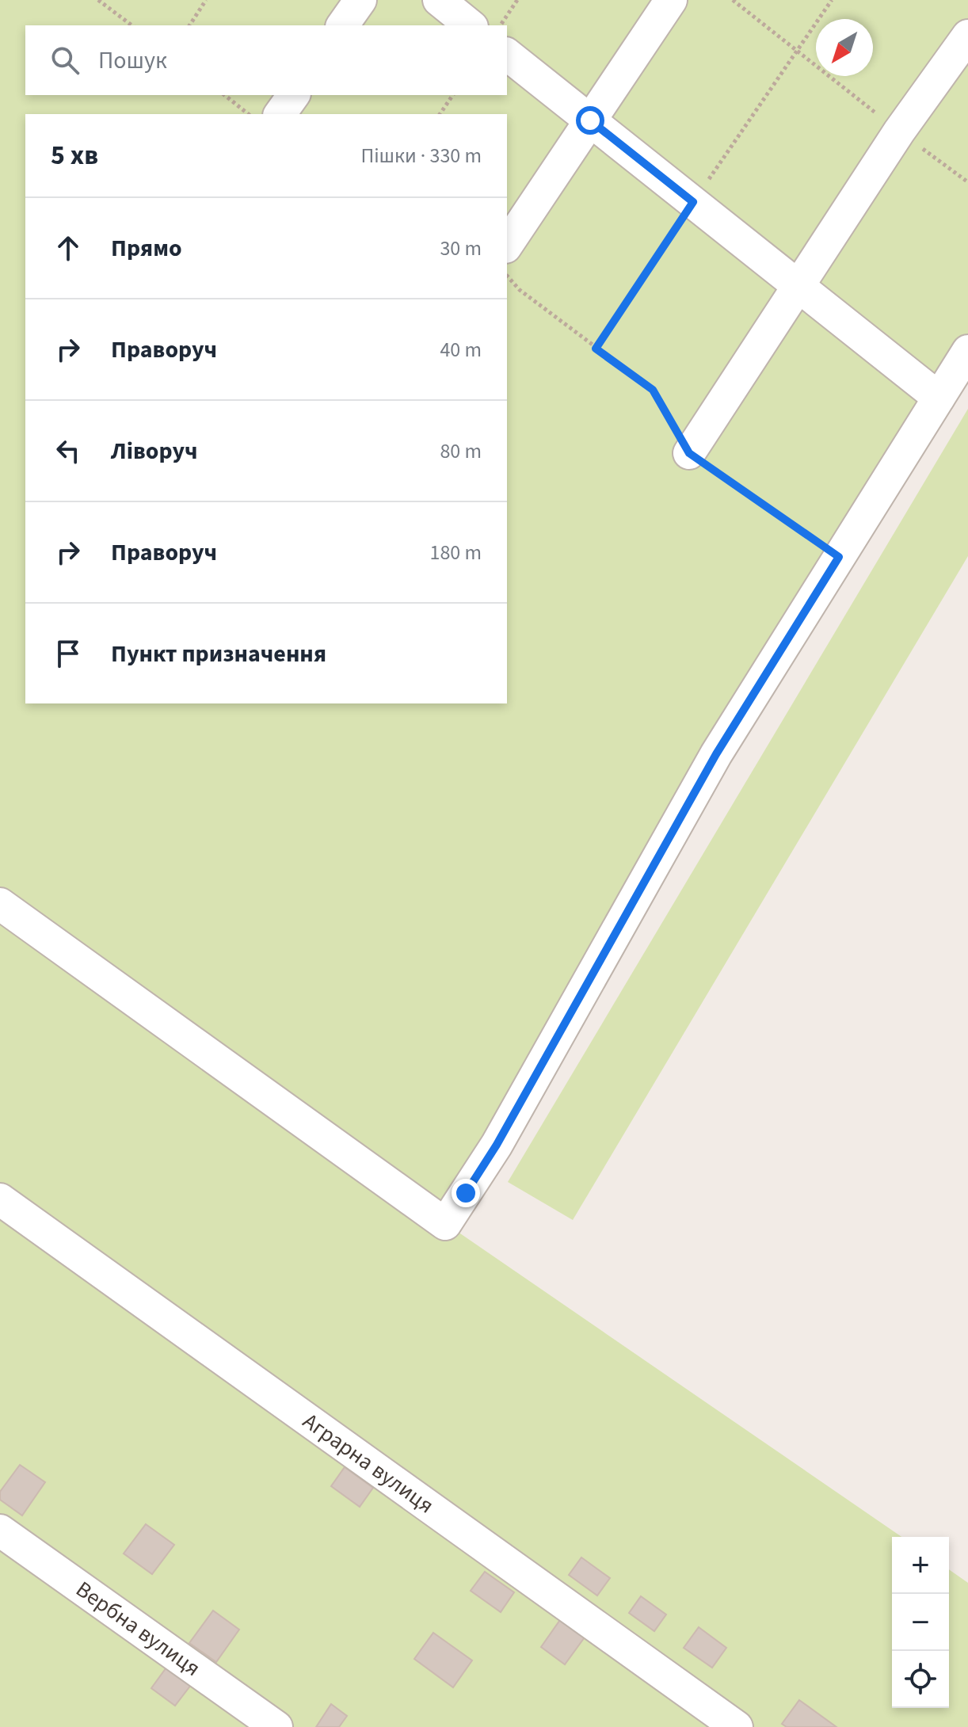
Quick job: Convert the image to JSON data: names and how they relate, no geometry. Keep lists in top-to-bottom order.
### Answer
{
  "streets": {
    "lane": ["Аграрна вулиця", "Вербна вулиця"]
  },
  "north": "bottom left",
  "page": {
    "search": "Пошук",
    "heading": ["5 хв", "Пішки · 330 m"],
    "list": [
      ["Прямо", "30 m"],
      ["Праворуч", "40 m"],
      ["Ліворуч", "80 m"],
      ["Праворуч", "180 m"],
      "Пункт призначення"
    ],
    "map_buttons": ["+", "−"]
  }
}
